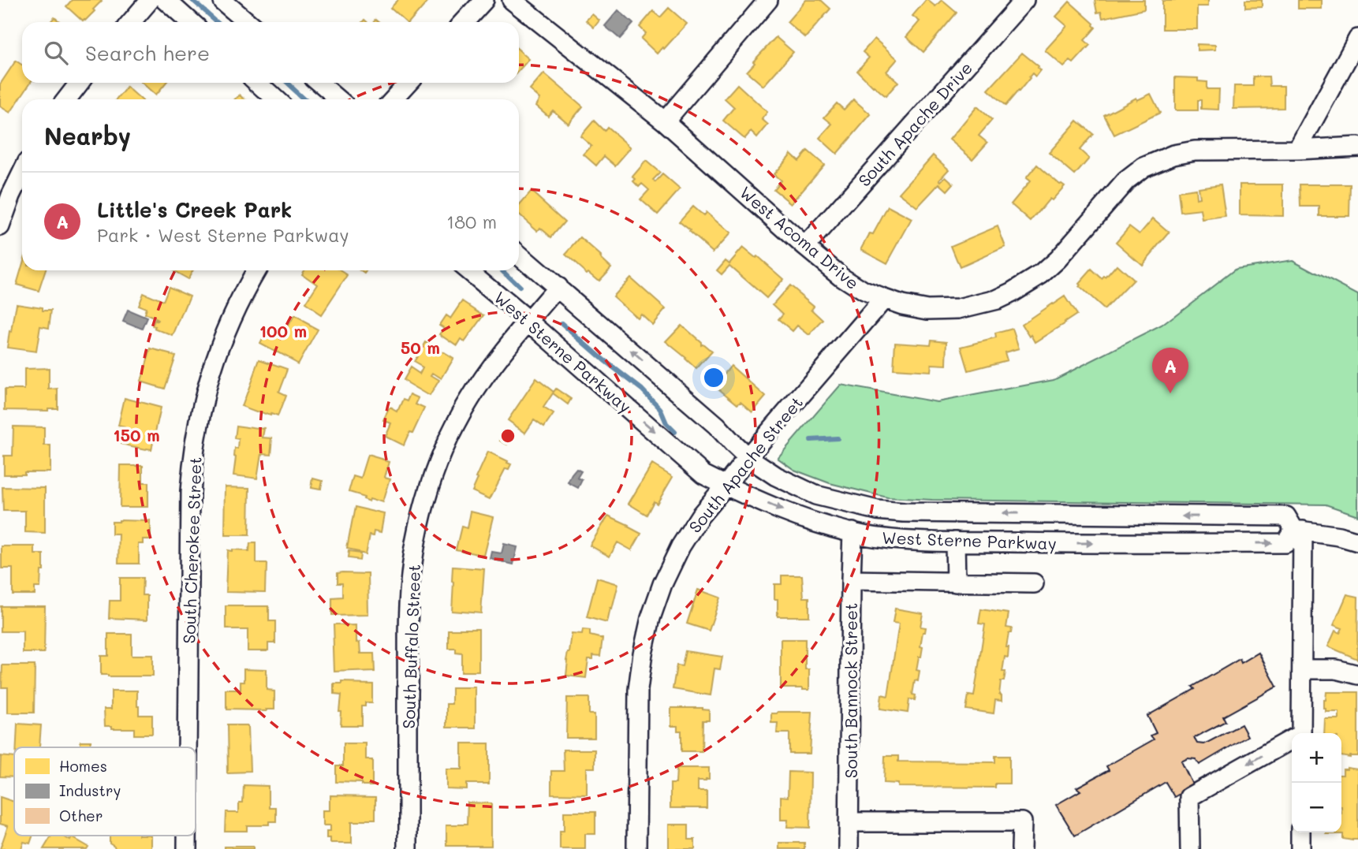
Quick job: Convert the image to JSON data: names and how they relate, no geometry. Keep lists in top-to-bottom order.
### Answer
{
  "streets": {
    "street": [
      "South Apache Drive",
      "West Acoma Drive",
      "West Sterne Parkway",
      "South Apache Street",
      "South Cherokee Street",
      "South Buffalo Street",
      "South Bannock Street"
    ]
  },
  "crossings": [
    ["South Apache Drive", "West Acoma Drive"],
    ["West Acoma Drive", "South Apache Street"],
    ["West Sterne Parkway", "South Apache Street"],
    ["West Sterne Parkway", "South Buffalo Street"],
    ["West Sterne Parkway", "South Bannock Street"]
  ],
  "legend": ["Homes", "Industry", "Other"],
  "page": {
    "search": "Search here",
    "heading": "Nearby",
    "list": [
      {
        "mark": "A",
        "name": "Little's Creek Park",
        "note": "Park · West Sterne Parkway",
        "value": "180 m"
      }
    ],
    "pins": "A",
    "map_buttons": ["+", "−"]
  },
  "rings": ["100 m", "50 m", "150 m"]
}
